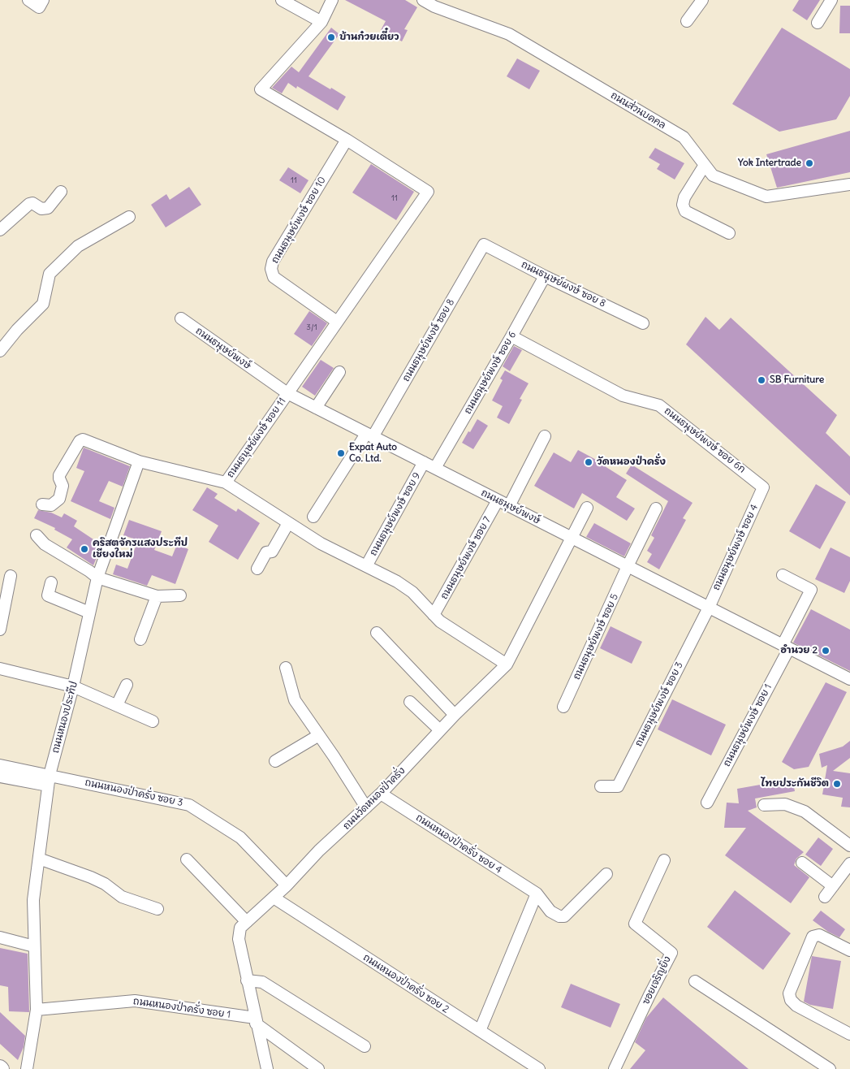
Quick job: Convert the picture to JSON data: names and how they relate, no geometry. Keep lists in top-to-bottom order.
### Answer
{
  "streets": {
    "street": [
      "ถนนส่วนบคคล",
      "ถนนธนุษย์พงษ์ ซอย 10",
      "ถนนธนุษย์ผงษ์ ซอย 8",
      "ถนนธนุษย์พงษ์ ซอย 8",
      "ถนนธนุษย์พงษ์",
      "ถนนธนุษย์พงษ์ ซอย 6",
      "ถนนธนุษย์ผงษ์ ซอย 11",
      "ถนนธนุษย์พงษ์ ซอย 6ก",
      "ถนนธนุษย์พงษ์ ซอย 9",
      "ถนนธนุษย์พงษ์ ซอย 4",
      "ถนนธนุษย์พงษ์ ซอย 7",
      "ถนนธนุษย์พงษ์ ซอย 5",
      "ถนนธนุษย์พงษ์ ซอย 3",
      "ถนนหนองประทีป",
      "ถนนธนุษย์พงษ์ ซอย 1",
      "ถนนหนองป่าครั่ง ซอย 3",
      "ถนนวัดหนองป่าครั่ง",
      "ถนนหนองป่าครั่ง ซอย 4",
      "ซอยเจริญยิ่ง",
      "ถนนหนองป่าครั่ง ซอย 2",
      "ถนนหนองป่าครั่ง ซอย 1"
    ]
  },
  "crossings": [
    ["ถนนธนุษย์ผงษ์ ซอย 8", "ถนนธนุษย์พงษ์ ซอย 8"],
    ["ถนนธนุษย์ผงษ์ ซอย 8", "ถนนธนุษย์พงษ์ ซอย 6"],
    ["ถนนธนุษย์พงษ์ ซอย 8", "ถนนธนุษย์พงษ์"],
    ["ถนนธนุษย์พงษ์", "ถนนธนุษย์พงษ์ ซอย 6"],
    ["ถนนธนุษย์พงษ์", "ถนนธนุษย์ผงษ์ ซอย 11"],
    ["ถนนธนุษย์พงษ์", "ถนนธนุษย์พงษ์ ซอย 9"],
    ["ถนนธนุษย์พงษ์", "ถนนธนุษย์พงษ์ ซอย 4"],
    ["ถนนธนุษย์พงษ์", "ถนนธนุษย์พงษ์ ซอย 7"],
    ["ถนนธนุษย์พงษ์", "ถนนธนุษย์พงษ์ ซอย 5"],
    ["ถนนธนุษย์พงษ์", "ถนนธนุษย์พงษ์ ซอย 3"],
    ["ถนนธนุษย์พงษ์", "ถนนธนุษย์พงษ์ ซอย 1"],
    ["ถนนธนุษย์พงษ์", "ถนนวัดหนองป่าครั่ง"],
    ["ถนนธนุษย์พงษ์ ซอย 6", "ถนนธนุษย์พงษ์ ซอย 6ก"],
    ["ถนนธนุษย์พงษ์ ซอย 6ก", "ถนนธนุษย์พงษ์ ซอย 4"],
    ["ถนนธนุษย์พงษ์ ซอย 4", "ถนนธนุษย์พงษ์ ซอย 3"],
    ["ถนนหนองประทีป", "ถนนหนองป่าครั่ง ซอย 3"],
    ["ถนนหนองประทีป", "ถนนหนองป่าครั่ง ซอย 1"],
    ["ถนนหนองป่าครั่ง ซอย 3", "ถนนวัดหนองป่าครั่ง"],
    ["ถนนวัดหนองป่าครั่ง", "ถนนหนองป่าครั่ง ซอย 4"],
    ["ถนนวัดหนองป่าครั่ง", "ถนนหนองป่าครั่ง ซอย 2"],
    ["ถนนวัดหนองป่าครั่ง", "ถนนหนองป่าครั่ง ซอย 1"]
  ],
  "places": [
    "บ้านก๋วยเตี๋ยว",
    "Yok Intertrade",
    "SB Furniture",
    "Expat Auto Co. Ltd.",
    "วัดหนองป่าครั่ง",
    "คริสตจักรแสงประทีป เชียงใหม่",
    "อำนวย 2",
    "ไทยประกันชีวิต"
  ],
  "house_numbers": ["11", "11", "3/1"]
}
